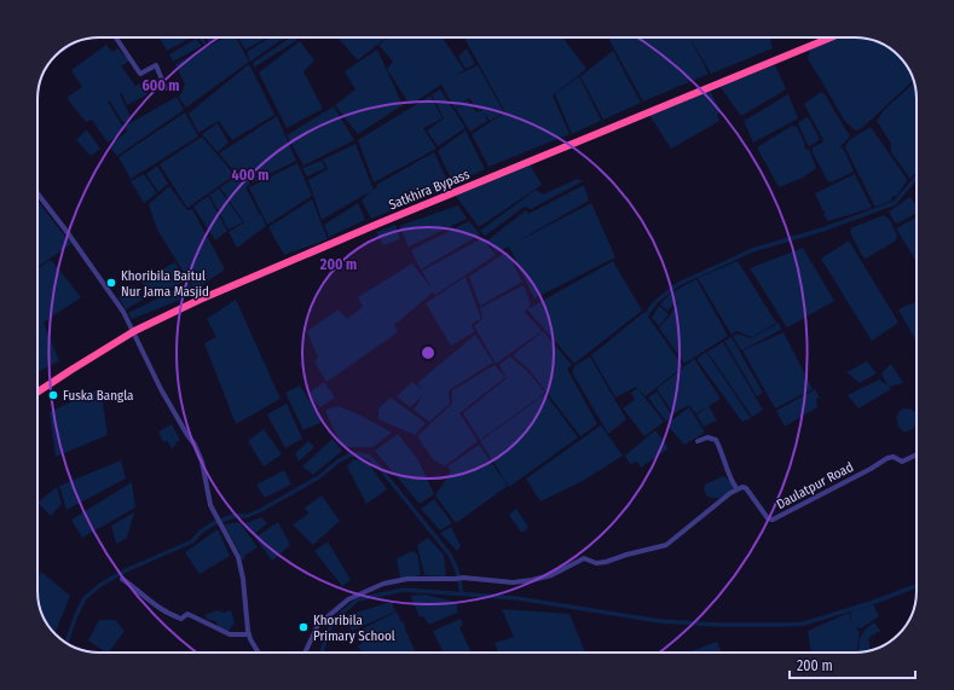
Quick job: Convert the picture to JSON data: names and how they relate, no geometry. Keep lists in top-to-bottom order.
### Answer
{
  "streets": {
    "highway": ["Satkhira Bypass"],
    "street": ["Daulatpur Road"]
  },
  "places": ["Khoribila Baitul Nur Jama Masjid", "Fuska Bangla", "Khoribila Primary School"],
  "scale_bar": "200 m",
  "rings": ["600 m", "400 m", "200 m"]
}
